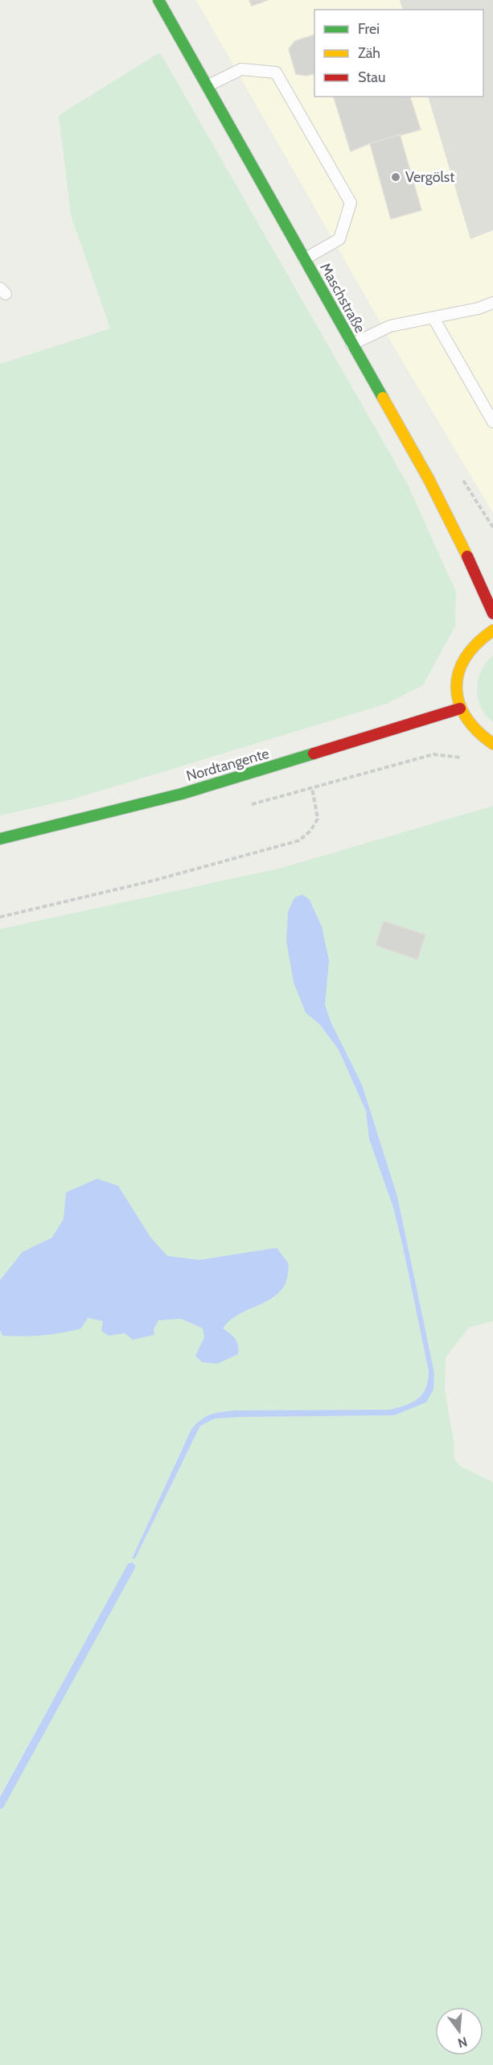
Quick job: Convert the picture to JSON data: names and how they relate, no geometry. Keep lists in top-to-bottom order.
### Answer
{
  "streets": {
    "main road": ["Maschstraße", "Nordtangente"]
  },
  "places": ["Vergölst"],
  "legend": ["Frei", "Zäh", "Stau"],
  "north": "bottom"
}
